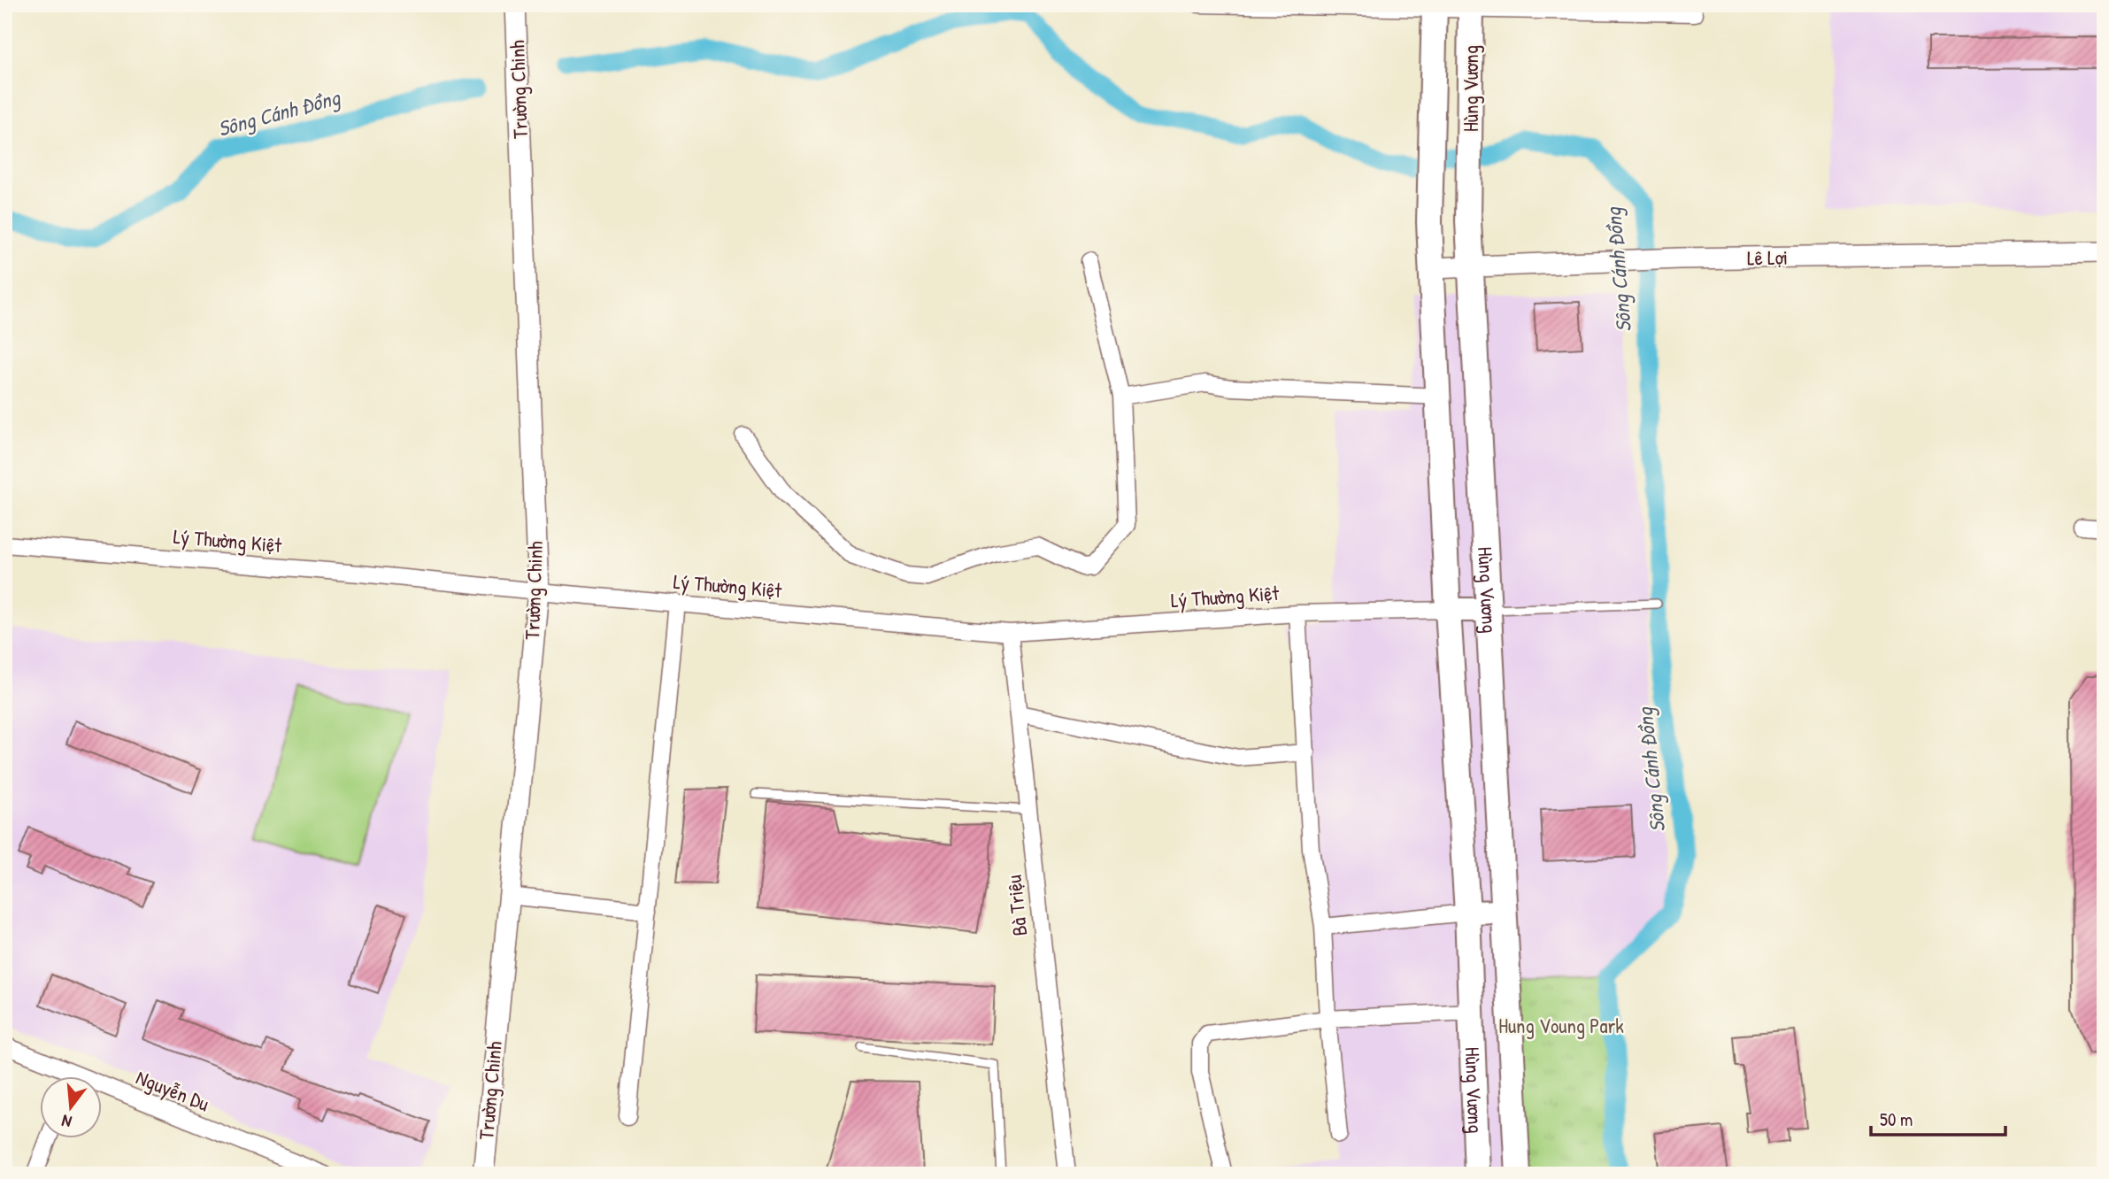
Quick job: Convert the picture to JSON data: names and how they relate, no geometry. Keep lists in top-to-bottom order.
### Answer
{
  "streets": {
    "main road": ["Hùng Vương"],
    "street": [
      "Trường Chinh",
      "Lê Lợi",
      "Lý Thường Kiệt",
      "Bà Triệu",
      "Nguyễn Du"
    ]
  },
  "crossings": [
    ["Hùng Vương", "Lê Lợi"],
    ["Hùng Vương", "Lý Thường Kiệt"],
    ["Trường Chinh", "Lý Thường Kiệt"],
    ["Lý Thường Kiệt", "Bà Triệu"]
  ],
  "water": ["Sông Cánh Đồng"],
  "parks": ["Hung Voung Park"],
  "scale_bar": "50 m",
  "north": "bottom"
}
